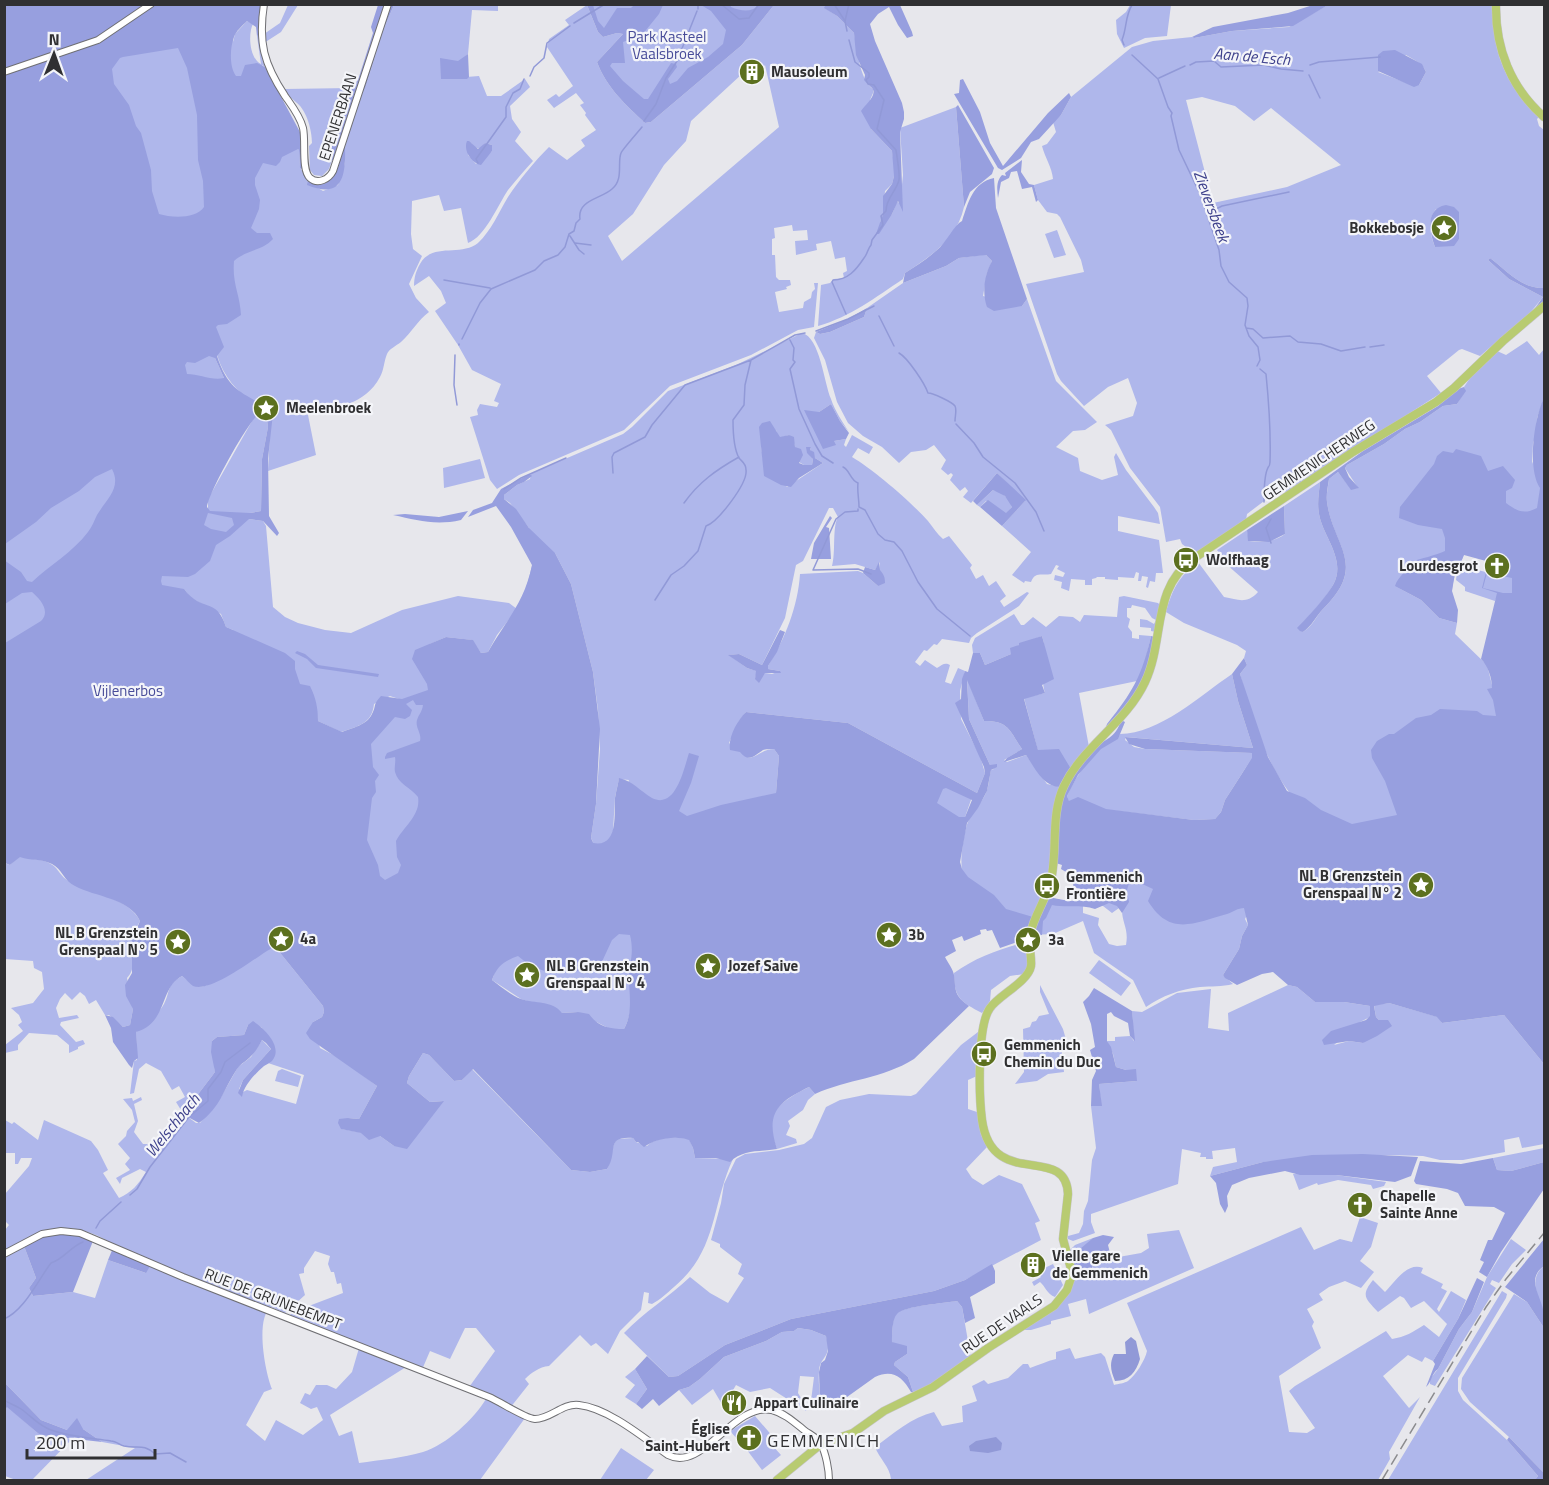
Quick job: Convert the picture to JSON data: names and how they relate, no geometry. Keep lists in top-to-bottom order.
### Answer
{
  "streets": {
    "main road": ["GEMMENICHERWEG", "RUE DE VAALS"],
    "street": ["EPENERBAAN", "RUE DE GRUNEBEMPT"]
  },
  "crossings": [
    ["GEMMENICHERWEG", "RUE DE VAALS"],
    ["RUE DE GRUNEBEMPT", "RUE DE VAALS"]
  ],
  "districts": ["GEMMENICH"],
  "water": ["Aan de Esch", "Zieversbeek", "Welschbach"],
  "parks": ["Park Kasteel Vaalsbroek", "Vijlenerbos"],
  "places": {
    "building": ["Mausoleum", "Vielle gare de Gemmenich"],
    "place": [
      "Bokkebosje",
      "Meelenbroek",
      "NL B Grenzstein Grenspaal N° 2",
      "3b",
      "4a",
      "3a",
      "NL B Grenzstein Grenspaal N° 5",
      "Jozef Saive",
      "NL B Grenzstein Grenspaal N° 4"
    ],
    "bus stop": ["Wolfhaag", "Gemmenich Frontière", "Gemmenich Chemin du Duc"],
    "church": ["Lourdesgrot", "Chapelle Sainte Anne", "Église Saint-Hubert"],
    "restaurant": ["Appart Culinaire"]
  },
  "scale_bar": "200 m",
  "north": "top"
}
